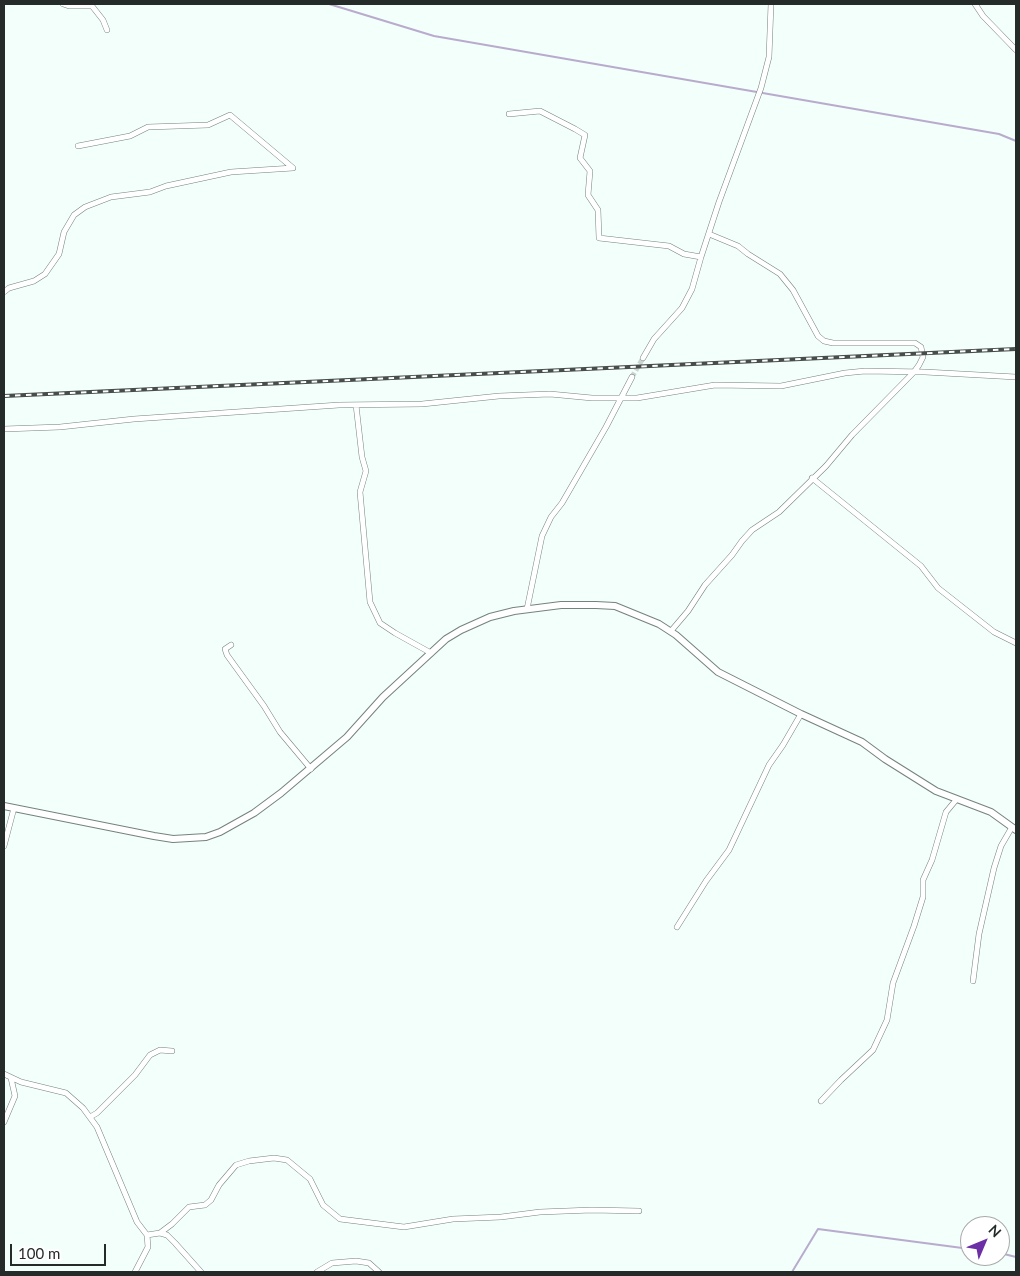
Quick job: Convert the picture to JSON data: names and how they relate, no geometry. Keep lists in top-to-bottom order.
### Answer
{
  "scale_bar": "100 m",
  "north": "top right"
}
